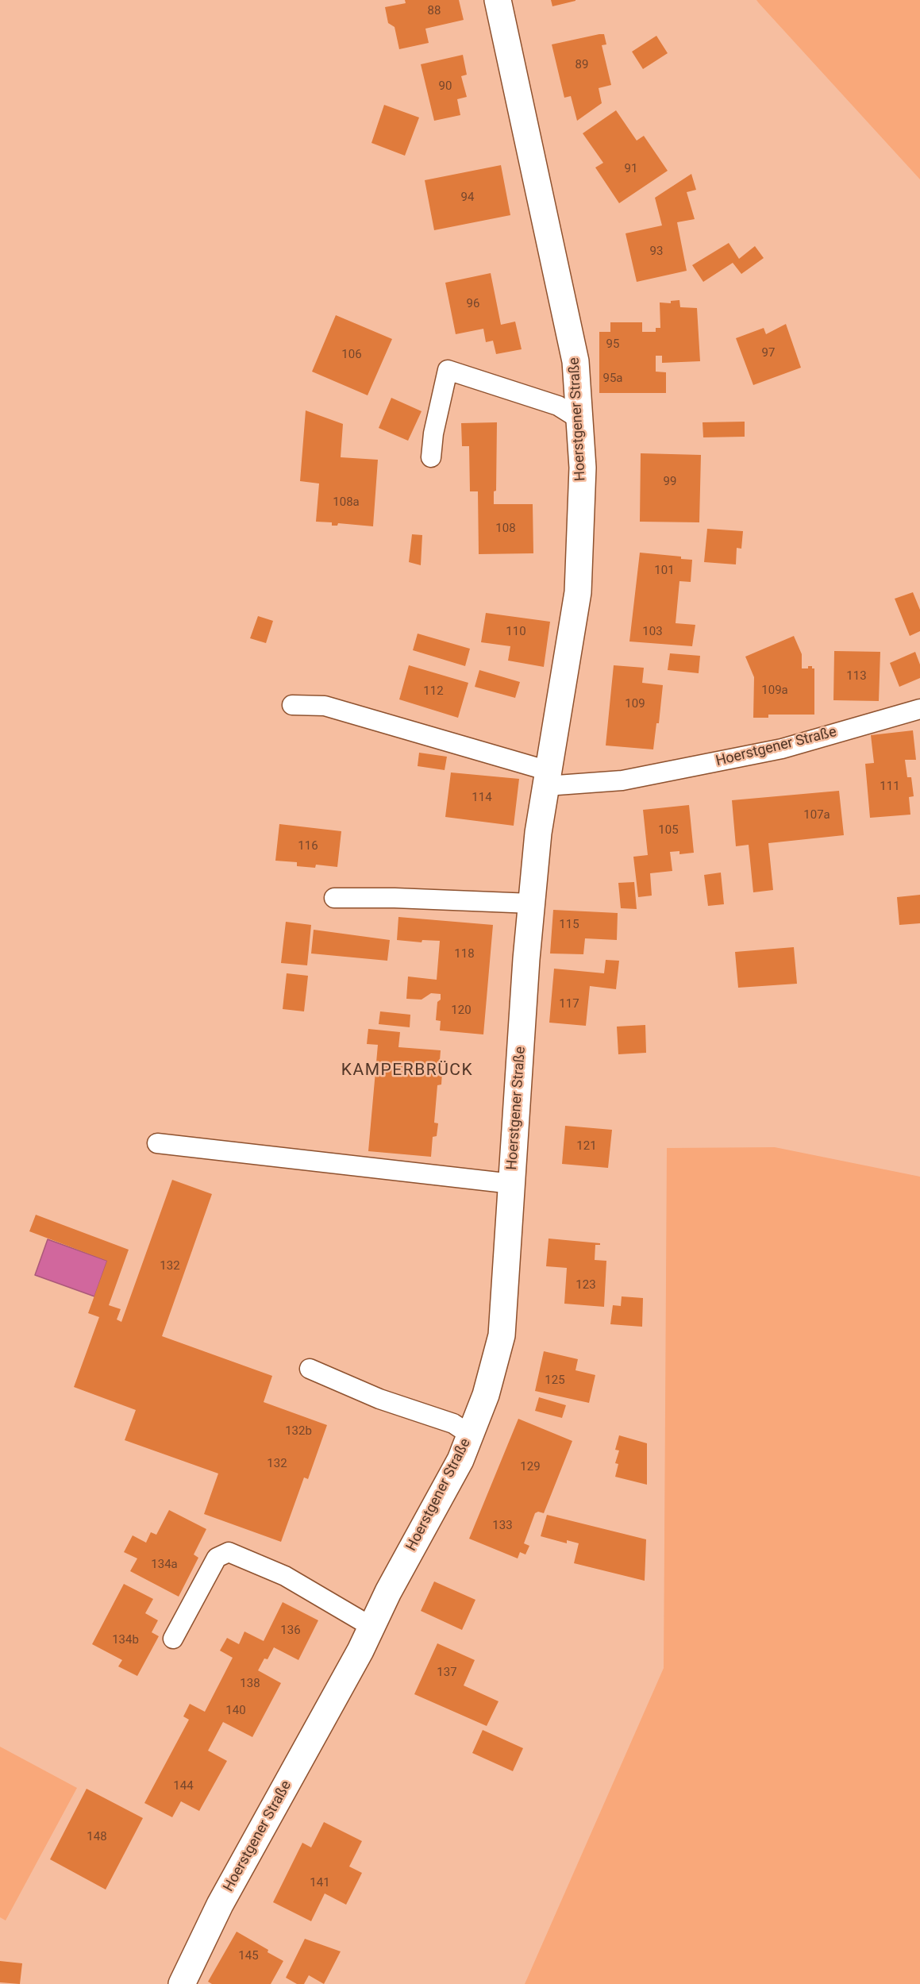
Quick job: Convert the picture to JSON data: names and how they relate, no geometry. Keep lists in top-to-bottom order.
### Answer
{
  "streets": {
    "main road": ["Hoerstgener Straße"]
  },
  "districts": ["KAMPERBRÜCK"],
  "house_numbers": [
    "88",
    "89",
    "90",
    "91",
    "94",
    "93",
    "96",
    "95",
    "97",
    "106",
    "95a",
    "99",
    "108a",
    "108",
    "101",
    "110",
    "103",
    "113",
    "109a",
    "112",
    "109",
    "111",
    "114",
    "107a",
    "105",
    "116",
    "115",
    "118",
    "117",
    "120",
    "121",
    "132",
    "123",
    "125",
    "132b",
    "132",
    "129",
    "133",
    "134a",
    "136",
    "134b",
    "137",
    "138",
    "140",
    "144",
    "148",
    "141",
    "145"
  ]
}
